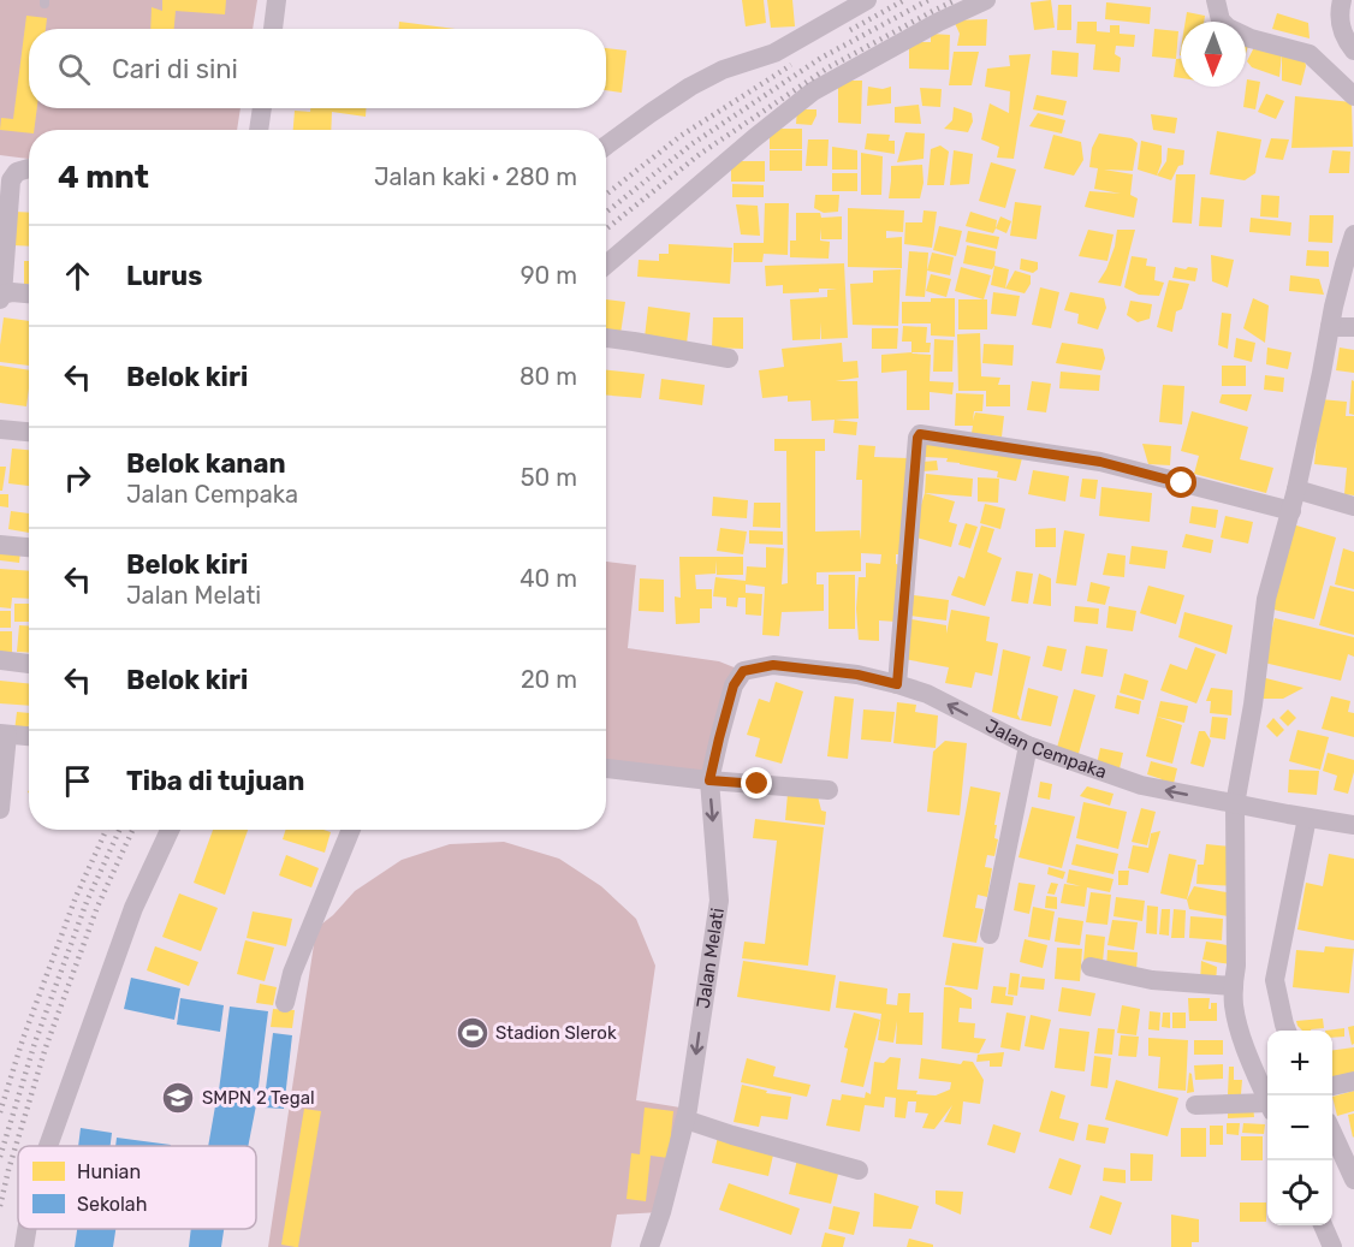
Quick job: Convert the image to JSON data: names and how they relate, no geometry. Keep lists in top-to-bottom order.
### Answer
{
  "streets": {
    "street": ["Jalan Cempaka", "Jalan Melati"]
  },
  "crossings": [
    ["Jalan Cempaka", "Jalan Melati"]
  ],
  "one_way": ["Jalan Cempaka", "Jalan Melati"],
  "places": {
    "sports": ["Stadion Slerok"],
    "school or university": ["SMPN 2 Tegal"]
  },
  "legend": ["Hunian", "Sekolah"],
  "north": "bottom",
  "page": {
    "search": "Cari di sini",
    "heading": ["4 mnt", "Jalan kaki · 280 m"],
    "list": [
      ["Lurus", "90 m"],
      ["Belok kiri", "80 m"],
      ["Belok kanan", "Jalan Cempaka", "50 m"],
      ["Belok kiri", "Jalan Melati", "40 m"],
      ["Belok kiri", "20 m"],
      "Tiba di tujuan"
    ],
    "map_buttons": ["+", "−"]
  }
}
